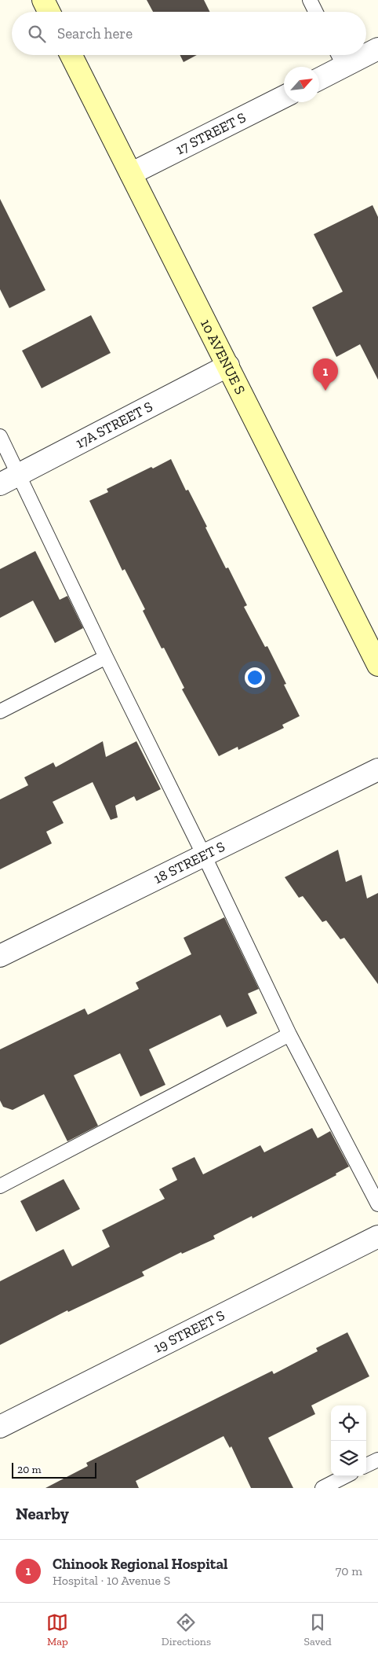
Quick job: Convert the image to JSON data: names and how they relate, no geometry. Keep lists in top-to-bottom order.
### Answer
{
  "streets": {
    "street": [
      "17 STREET S",
      "10 AVENUE S",
      "17A STREET S",
      "18 STREET S",
      "19 STREET S"
    ]
  },
  "crossings": [
    ["17 STREET S", "10 AVENUE S"],
    ["10 AVENUE S", "17A STREET S"]
  ],
  "scale_bar": "20 m",
  "north": "top right",
  "page": {
    "search": "Search here",
    "pins": "1",
    "scale": "20 m",
    "heading": "Nearby",
    "list": [
      {
        "mark": "1",
        "name": "Chinook Regional Hospital",
        "note": "Hospital · 10 Avenue S",
        "value": "70 m"
      }
    ],
    "nav": ["Map", "Directions", "Saved"]
  }
}
